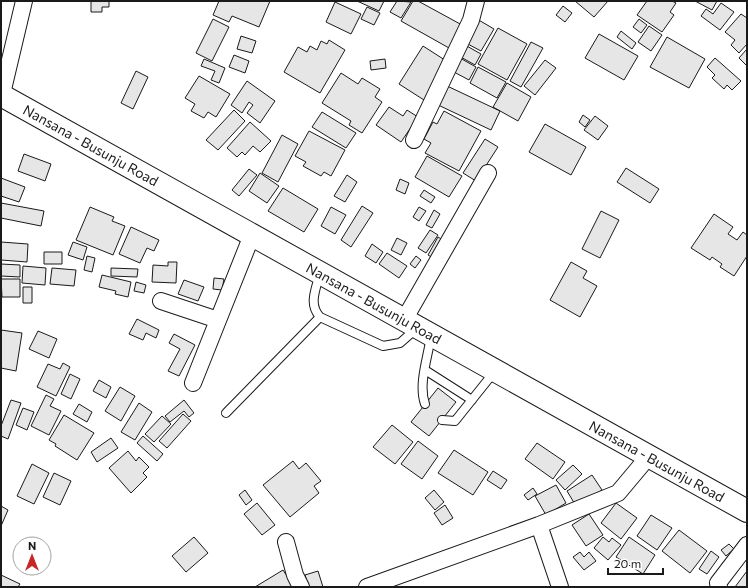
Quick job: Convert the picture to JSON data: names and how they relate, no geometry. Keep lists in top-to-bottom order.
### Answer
{
  "streets": {
    "main road": ["Nansana - Busunju Road"]
  },
  "scale_bar": "20 m",
  "north": "top"
}
